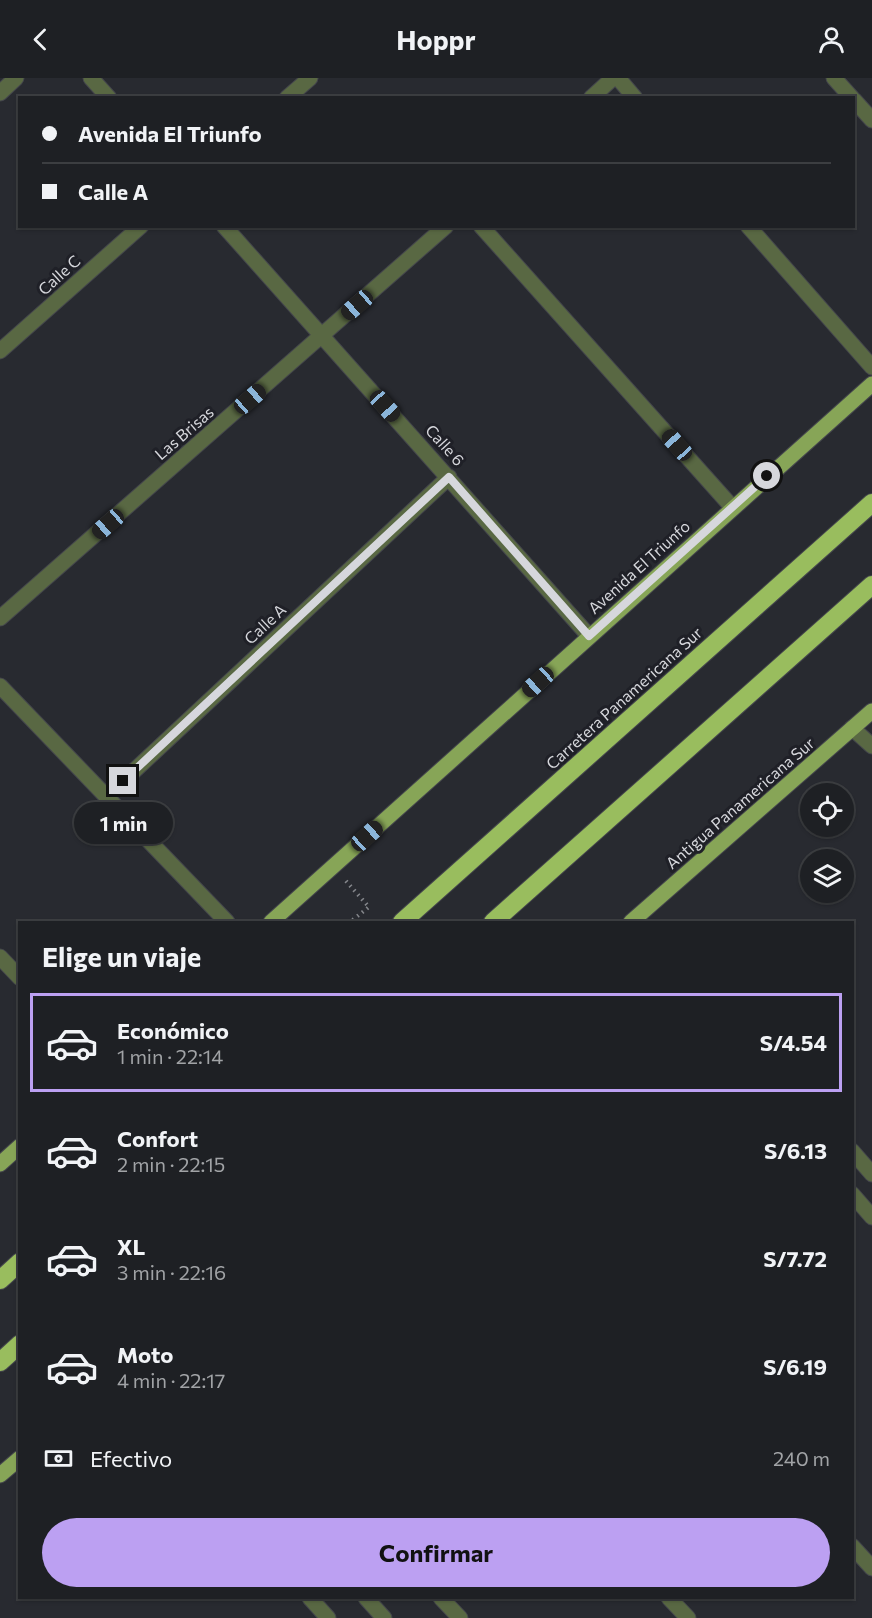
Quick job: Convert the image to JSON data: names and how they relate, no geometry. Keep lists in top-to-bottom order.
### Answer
{
  "streets": {
    "highway": ["Carretera Panamericana Sur"],
    "main road": ["Avenida El Triunfo", "Antigua Panamericana Sur"],
    "street": [
      "Calle C",
      "Las Brisas",
      "Calle 6",
      "Calle A"
    ]
  },
  "crossings": [
    ["Las Brisas", "Calle 6"],
    ["Calle 6", "Avenida El Triunfo"],
    ["Calle 6", "Calle A"]
  ],
  "page": {
    "header": "Hoppr",
    "banner": ["Avenida El Triunfo", "Calle A"],
    "bubble": "1 min",
    "heading": "Elige un viaje",
    "list": [
      {
        "name": "Económico",
        "note": "1 min · 22:14",
        "value": "S/4.54"
      },
      {
        "name": "Confort",
        "note": "2 min · 22:15",
        "value": "S/6.13"
      },
      {
        "name": "XL",
        "note": "3 min · 22:16",
        "value": "S/7.72"
      },
      {
        "name": "Moto",
        "note": "4 min · 22:17",
        "value": "S/6.19"
      }
    ],
    "pay": ["Efectivo", "240 m"],
    "buttons": "Confirmar"
  }
}
